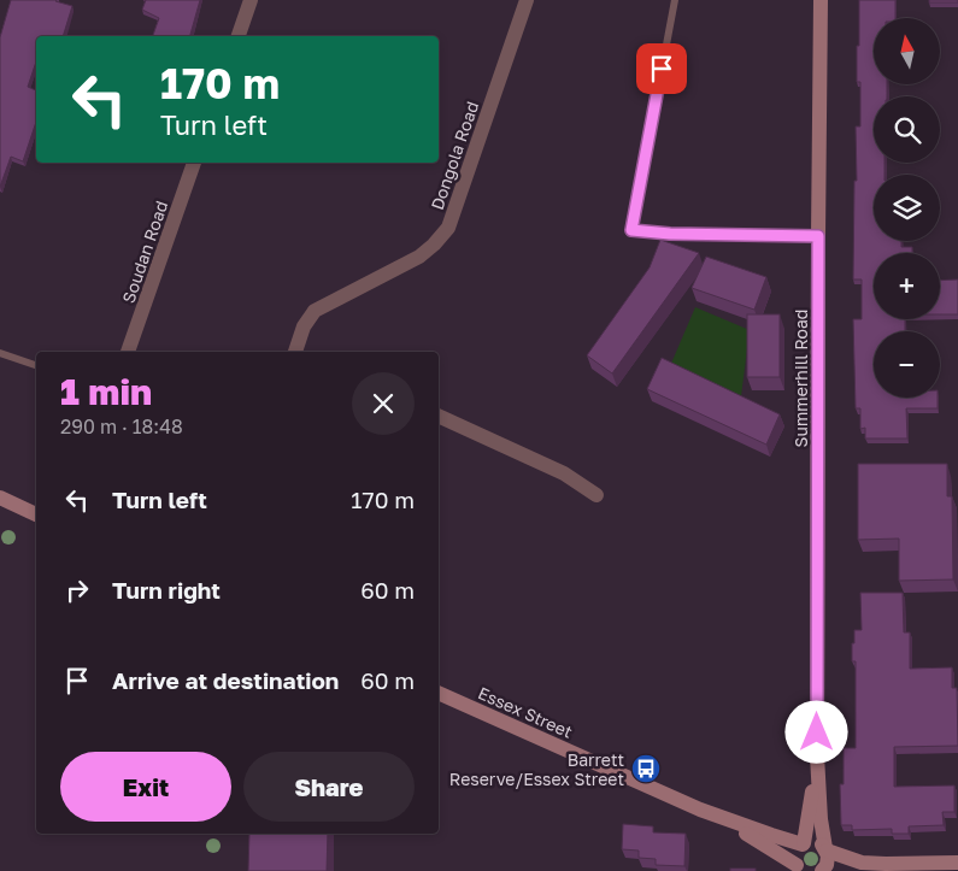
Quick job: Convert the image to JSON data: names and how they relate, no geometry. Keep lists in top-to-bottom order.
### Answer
{
  "streets": {
    "street": [
      "Dongola Road",
      "Soudan Road",
      "Summerhill Road",
      "Essex Street"
    ]
  },
  "crossings": [
    ["Summerhill Road", "Essex Street"]
  ],
  "places": {
    "bus stop": ["Barrett Reserve/Essex Street"]
  },
  "north": "top",
  "page": {
    "map_buttons": ["+", "−"],
    "turn": ["170 m", "Turn left"],
    "heading": ["1 min", "290 m · 18:48"],
    "list": [
      {
        "name": "Turn left",
        "value": "170 m"
      },
      {
        "name": "Turn right",
        "value": "60 m"
      },
      {
        "name": "Arrive at destination",
        "value": "60 m"
      }
    ],
    "buttons": ["Exit", "Share"]
  }
}
